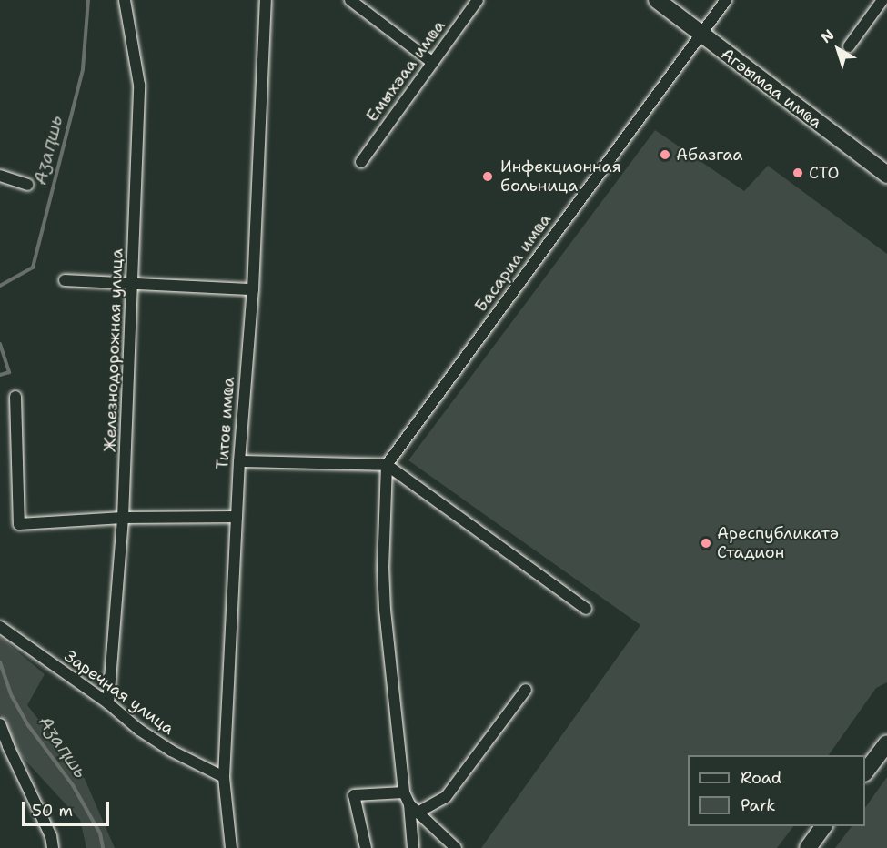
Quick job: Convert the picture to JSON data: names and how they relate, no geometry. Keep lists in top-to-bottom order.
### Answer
{
  "streets": {
    "street": [
      "Емыхәаа имҩа",
      "Агәымаа имҩа",
      "Басариа имҩа",
      "Железнодорожная улица",
      "Титов имҩа",
      "Заречная улица"
    ]
  },
  "crossings": [
    ["Агәымаа имҩа", "Басариа имҩа"],
    ["Железнодорожная улица", "Заречная улица"],
    ["Титов имҩа", "Заречная улица"]
  ],
  "water": ["Аӡаԥшь"],
  "places": [
    "Абазгаа",
    "СТО",
    "Инфекционная больница",
    "Ареспубликатә Стадион"
  ],
  "legend": ["Road", "Park"],
  "scale_bar": "50 m",
  "north": "top left"
}
